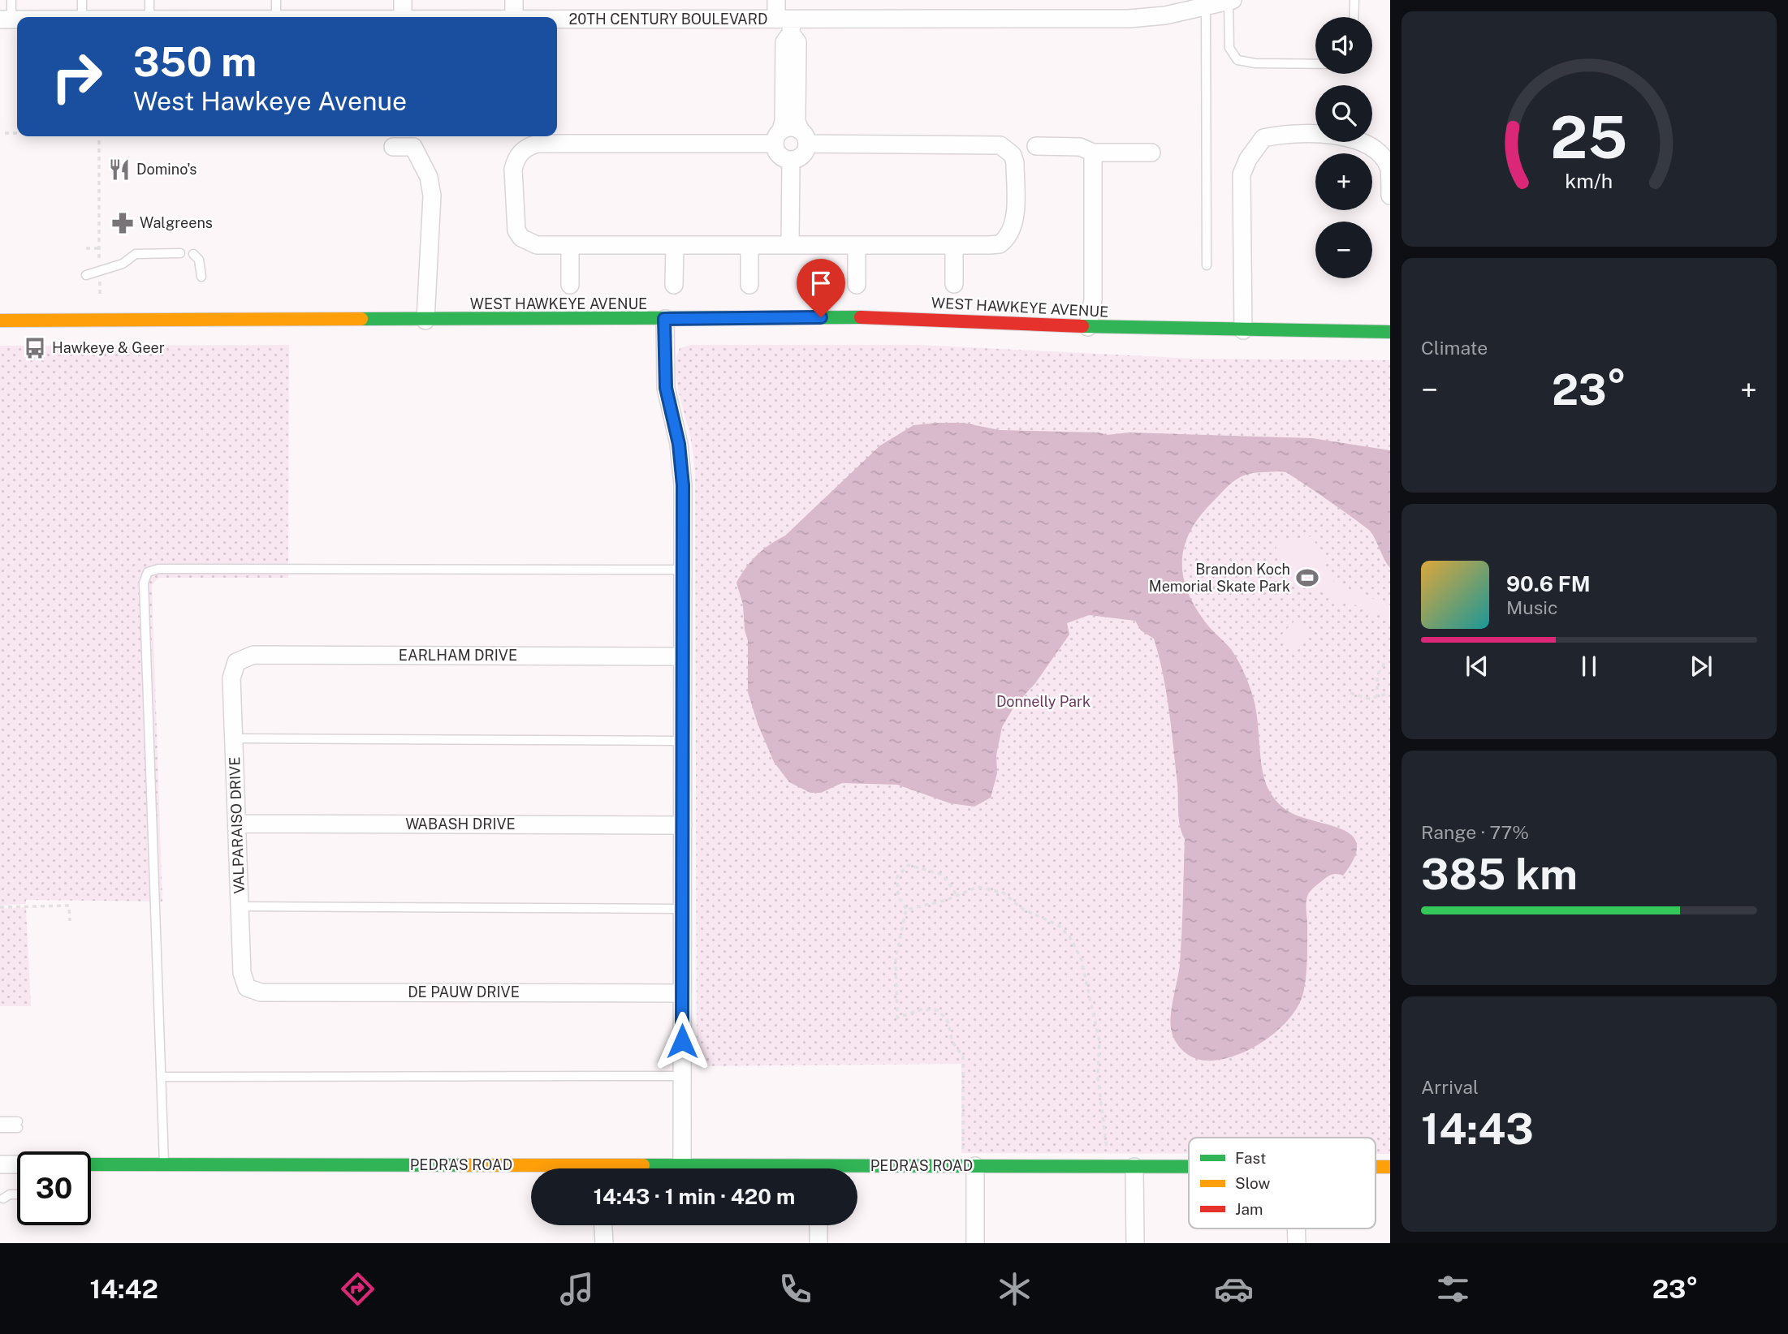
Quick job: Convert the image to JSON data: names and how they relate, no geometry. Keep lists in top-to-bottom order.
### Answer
{
  "streets": {
    "street": [
      "20TH CENTURY BOULEVARD",
      "WEST HAWKEYE AVENUE",
      "EARLHAM DRIVE",
      "WABASH DRIVE",
      "VALPARAISO DRIVE",
      "DE PAUW DRIVE",
      "PEDRAS ROAD"
    ]
  },
  "crossings": [
    ["EARLHAM DRIVE", "VALPARAISO DRIVE"],
    ["WABASH DRIVE", "VALPARAISO DRIVE"],
    ["VALPARAISO DRIVE", "DE PAUW DRIVE"]
  ],
  "parks": ["Donnelly Park"],
  "places": {
    "restaurant": ["Domino's"],
    "pharmacy": ["Walgreens"],
    "bus stop": ["Hawkeye & Geer"],
    "sports": ["Brandon Koch Memorial Skate Park"]
  },
  "legend": ["Fast", "Slow", "Jam"],
  "page": {
    "map_buttons": ["+", "−"],
    "turn": ["350 m", "West Hawkeye Avenue"],
    "tile": [
      "Climate",
      ["Range · 77%", "385 km"],
      ["Arrival", "14:43"]
    ],
    "heat": ["−", "23°", "+"],
    "song": ["90.6 FM", "Music"],
    "limit": "30",
    "trip": "14:43 · 1 min · 420 m",
    "tabs": ["14:42", "23°"],
    "gauge": ["25", "km/h"]
  }
}
